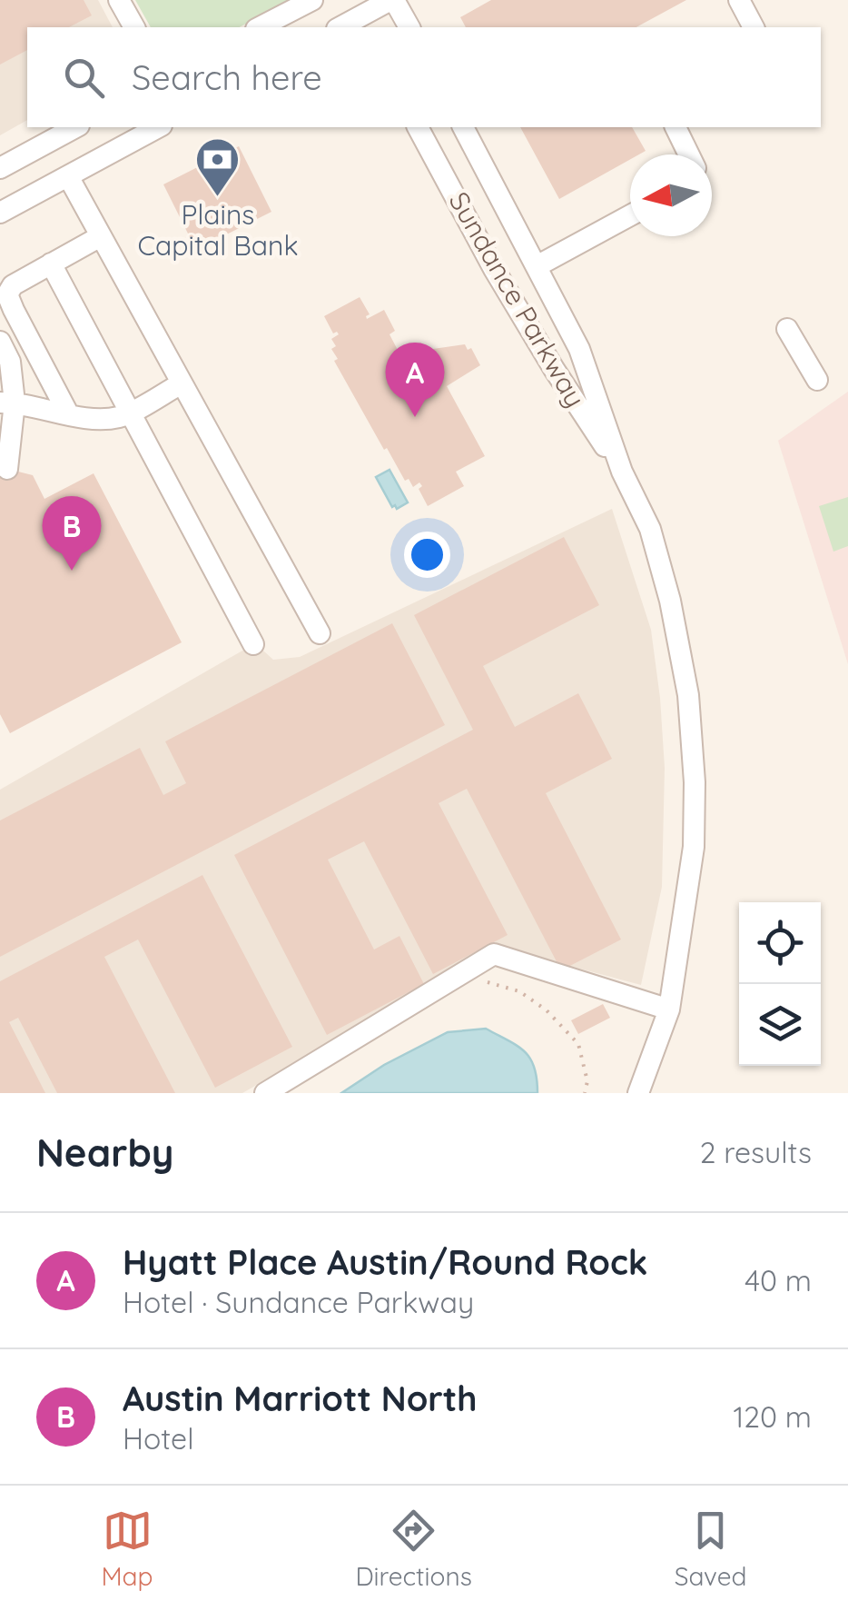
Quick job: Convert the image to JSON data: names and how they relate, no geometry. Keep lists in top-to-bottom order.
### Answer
{
  "streets": {
    "street": ["Sundance Parkway"]
  },
  "places": {
    "bank": ["Plains Capital Bank"]
  },
  "north": "left",
  "page": {
    "search": "Search here",
    "pins": ["A", "B"],
    "heading": ["Nearby", "2 results"],
    "list": [
      {
        "mark": "A",
        "name": "Hyatt Place Austin/Round Rock",
        "note": "Hotel · Sundance Parkway",
        "value": "40 m"
      },
      {
        "mark": "B",
        "name": "Austin Marriott North",
        "note": "Hotel",
        "value": "120 m"
      }
    ],
    "nav": ["Map", "Directions", "Saved"]
  }
}
